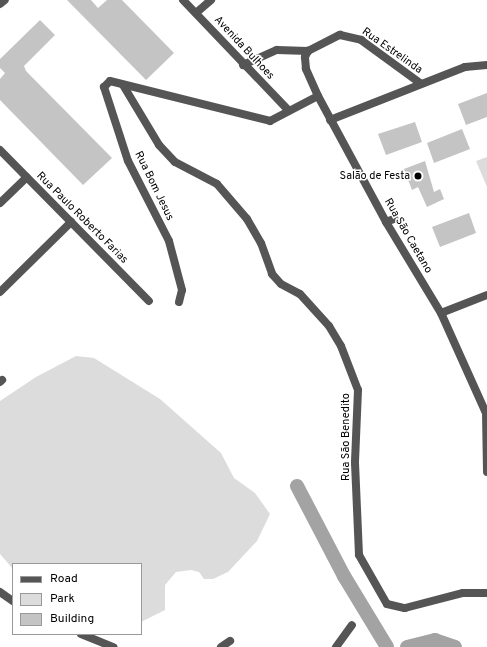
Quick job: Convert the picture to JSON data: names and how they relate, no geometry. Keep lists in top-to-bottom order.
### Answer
{
  "streets": {
    "street": [
      "Avenida Bulhoes",
      "Rua Estrelinda",
      "Rua Bom Jesus",
      "Rua Paulo Roberto Farias",
      "Rua São Caetano",
      "Rua São Benedito"
    ]
  },
  "crossings": [
    ["Rua Estrelinda", "Rua São Caetano"],
    ["Rua Bom Jesus", "Rua São Benedito"]
  ],
  "places": ["Salão de Festa"],
  "legend": ["Road", "Park", "Building"]
}
